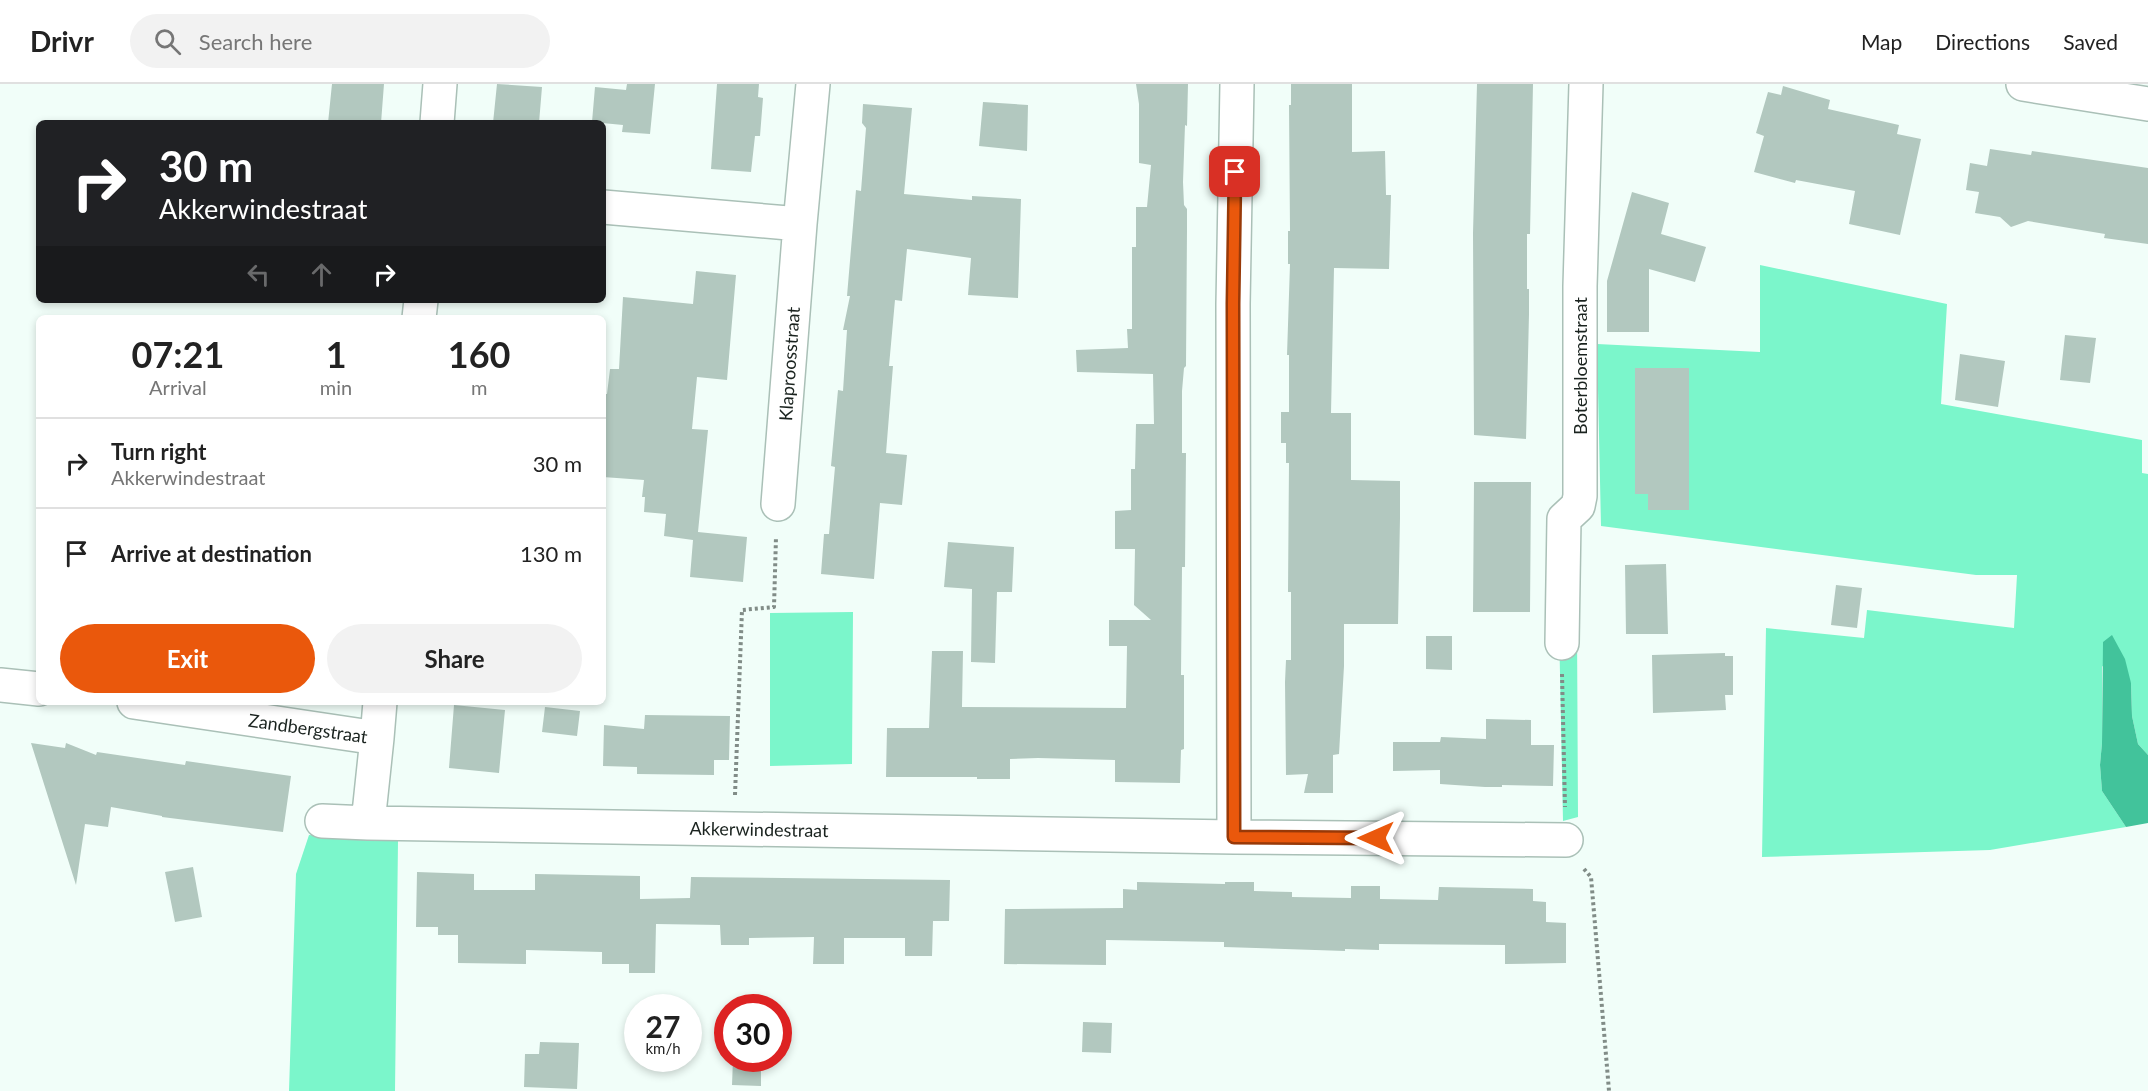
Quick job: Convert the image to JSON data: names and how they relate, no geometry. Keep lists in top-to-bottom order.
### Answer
{
  "streets": {
    "street": [
      "Klaproosstraat",
      "Boterbloemstraat",
      "Zandbergstraat",
      "Akkerwindestraat"
    ]
  },
  "page": {
    "header": "Drivr",
    "search": "Search here",
    "nav": ["Map", "Directions", "Saved"],
    "turn": ["30 m", "Akkerwindestraat"],
    "eta": [
      "07:21",
      "Arrival",
      "1",
      "min",
      "160",
      "m"
    ],
    "list": [
      {
        "name": "Turn right",
        "note": "Akkerwindestraat",
        "value": "30 m"
      },
      {
        "name": "Arrive at destination",
        "value": "130 m"
      }
    ],
    "buttons": ["Exit", "Share"],
    "speed": "27 km/h",
    "limit": "30"
  }
}
